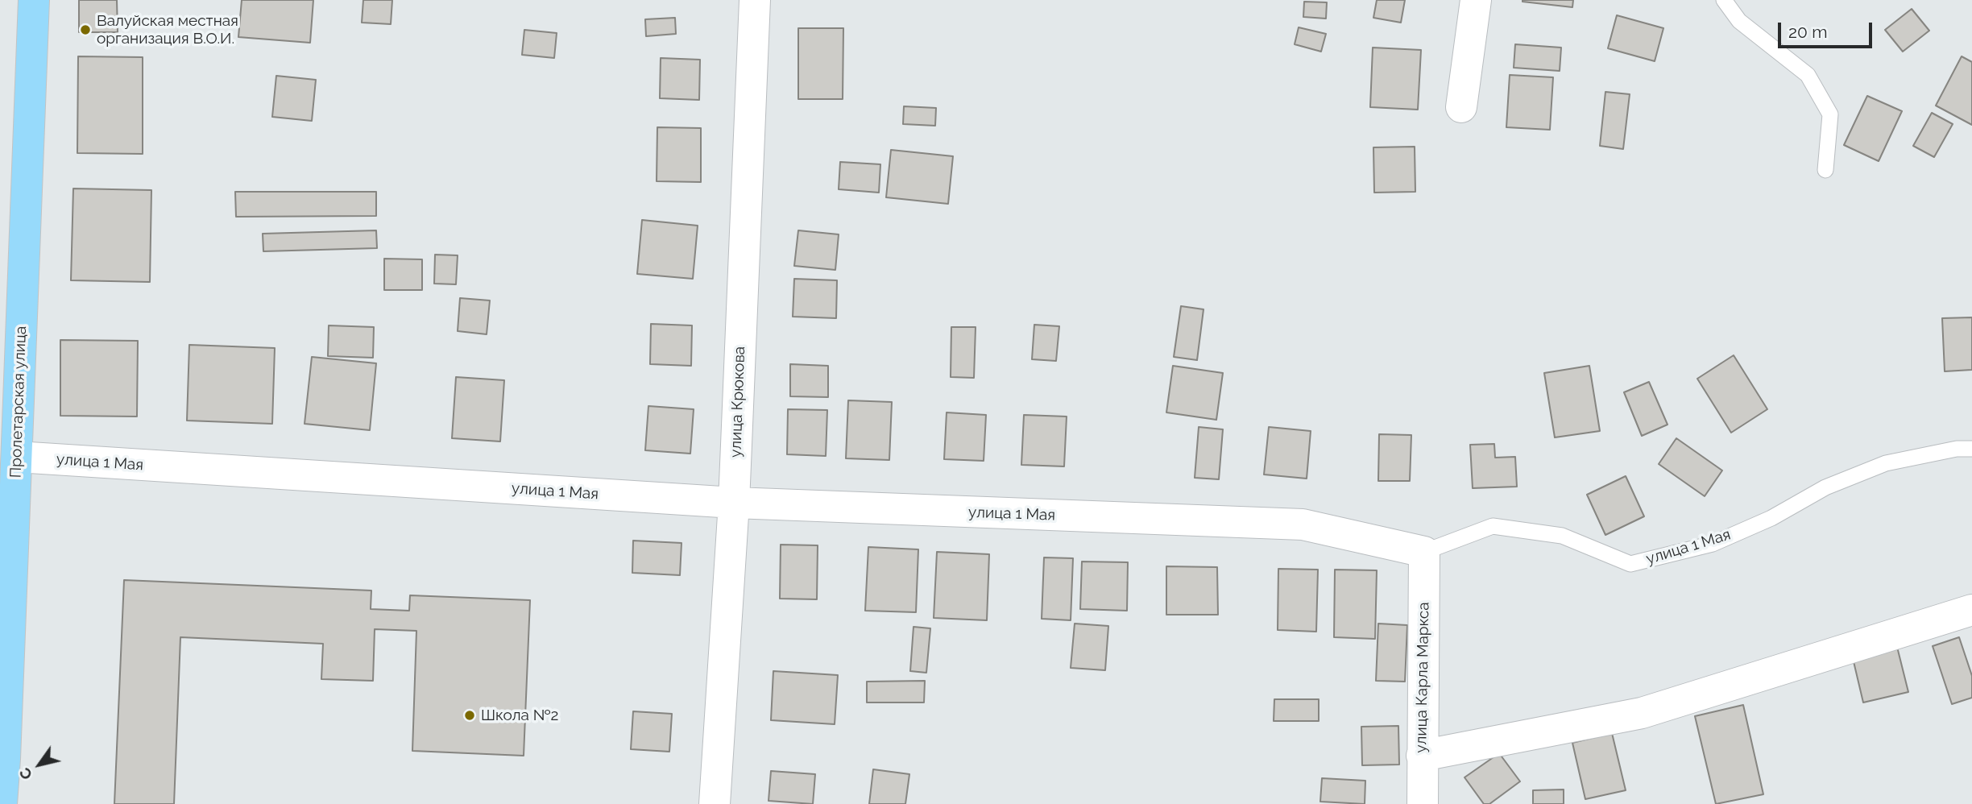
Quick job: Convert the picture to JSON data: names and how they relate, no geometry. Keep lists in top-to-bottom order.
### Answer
{
  "streets": {
    "main road": ["Пролетарская улица"],
    "street": ["улица Крюкова", "улица 1 Мая", "улица Карла Маркса"]
  },
  "crossings": [
    ["Пролетарская улица", "улица 1 Мая"],
    ["улица Крюкова", "улица 1 Мая"],
    ["улица 1 Мая", "улица Карла Маркса"]
  ],
  "places": ["Валуйская местная организация В.О.И.", "Школа №2"],
  "scale_bar": "20 m",
  "north": "bottom left"
}
